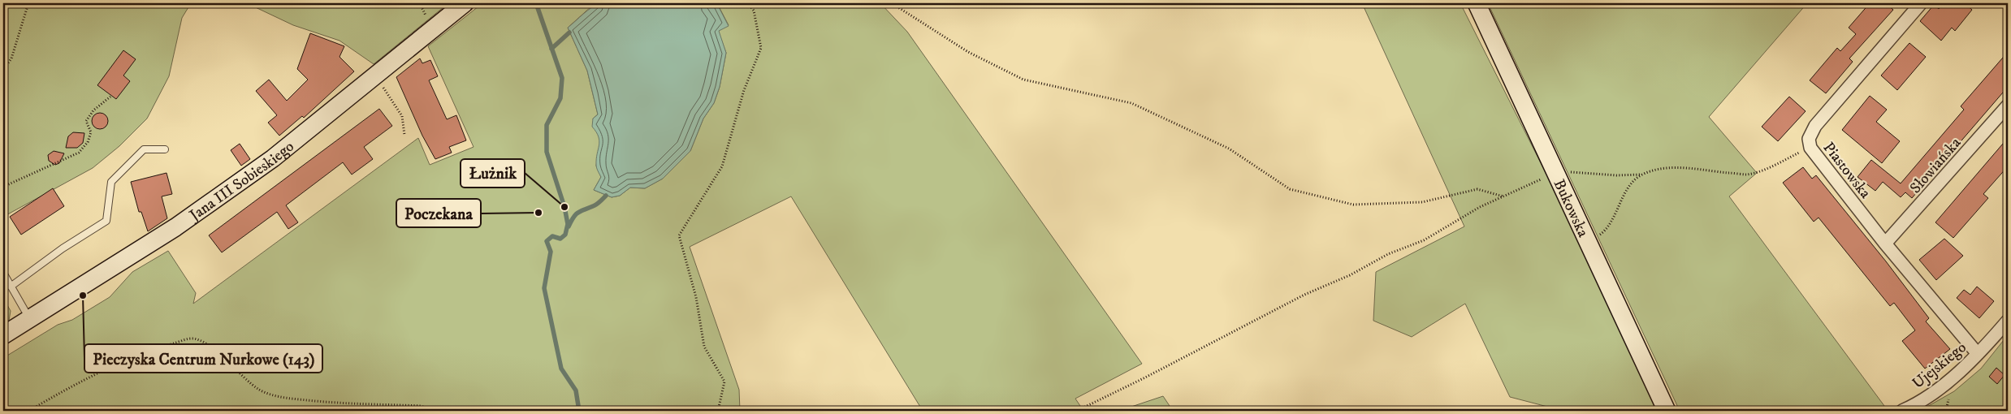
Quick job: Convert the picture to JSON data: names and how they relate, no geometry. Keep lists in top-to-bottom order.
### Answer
{
  "streets": {
    "street": [
      "Słowiańska",
      "Piastowska",
      "Jana III Sobieskiego",
      "Bukowska",
      "Ujejskiego"
    ]
  },
  "crossings": [
    ["Słowiańska", "Piastowska"],
    ["Piastowska", "Ujejskiego"]
  ],
  "places": ["Łużnik", "Poczekana", "Pieczyska Centrum Nurkowe (143)"]
}
